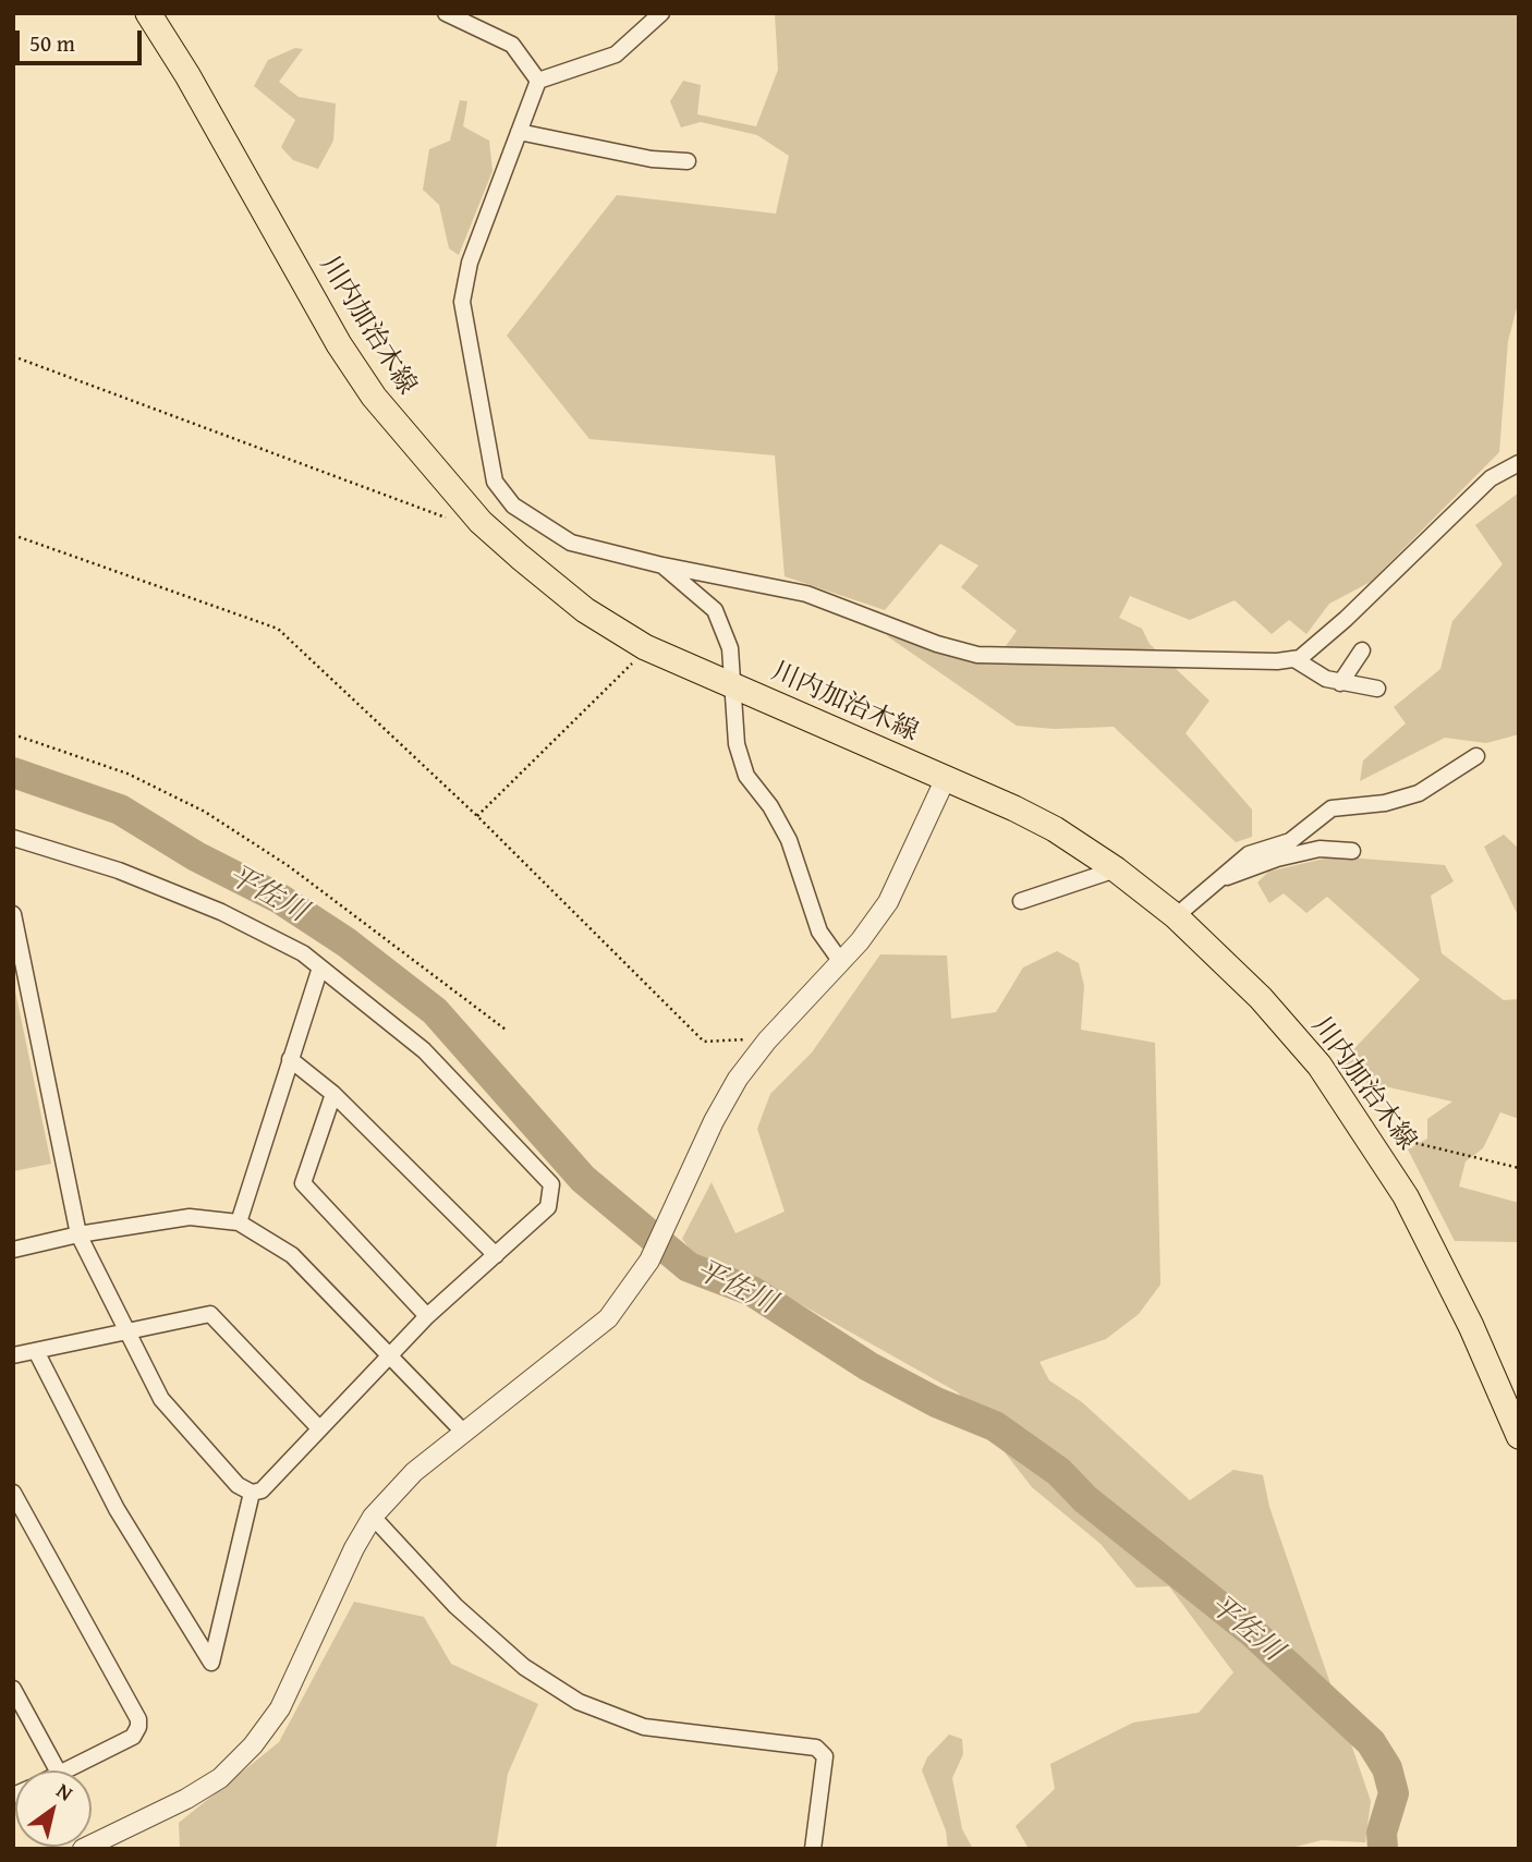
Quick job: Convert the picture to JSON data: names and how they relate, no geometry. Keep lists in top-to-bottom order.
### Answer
{
  "streets": {
    "main road": ["川内加治木線"]
  },
  "water": ["平佐川"],
  "scale_bar": "50 m",
  "north": "top right"
}
